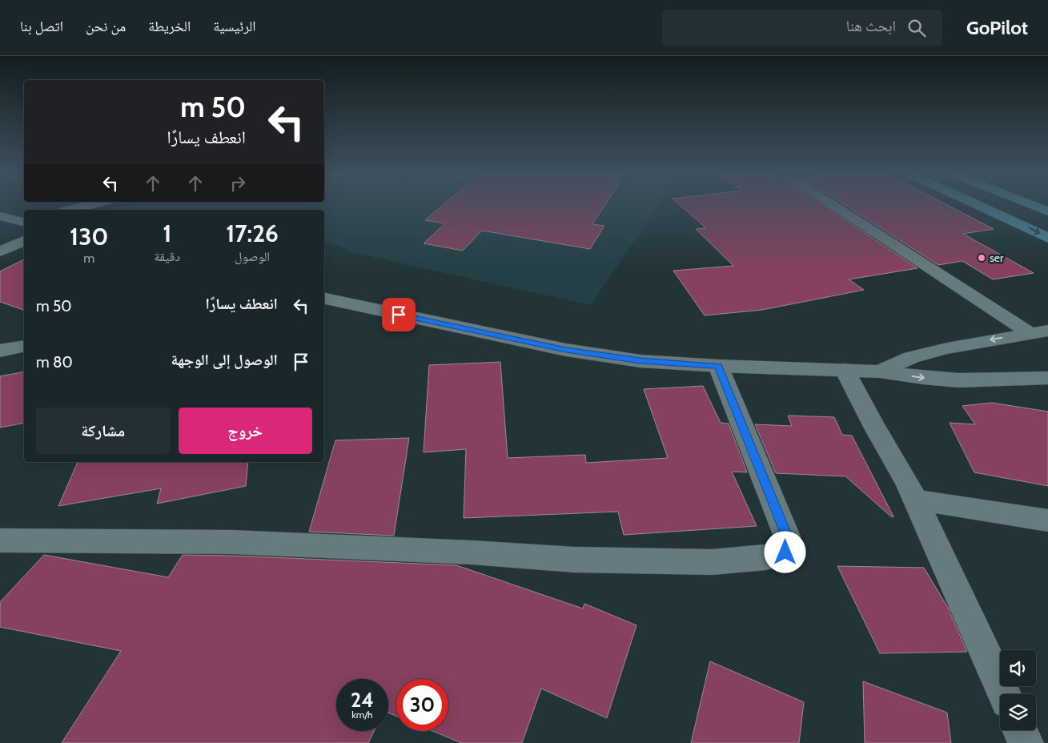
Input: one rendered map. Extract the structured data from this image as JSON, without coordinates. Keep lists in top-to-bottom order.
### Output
{
  "places": ["ser"],
  "page": {
    "header": "GoPilot",
    "search": "ابحث هنا",
    "nav": [
      "الرئيسية",
      "الخريطة",
      "من نحن",
      "اتصل بنا"
    ],
    "turn": ["50 m", "انعطف يسارًا"],
    "eta": [
      "17:26",
      "الوصول",
      "1",
      "دقيقة",
      "130",
      "m"
    ],
    "list": [
      {
        "name": "انعطف يسارًا",
        "value": "50 m"
      },
      {
        "name": "الوصول إلى الوجهة",
        "value": "80 m"
      }
    ],
    "buttons": ["خروج", "مشاركة"],
    "speed": "24 km/h",
    "limit": "30"
  }
}
